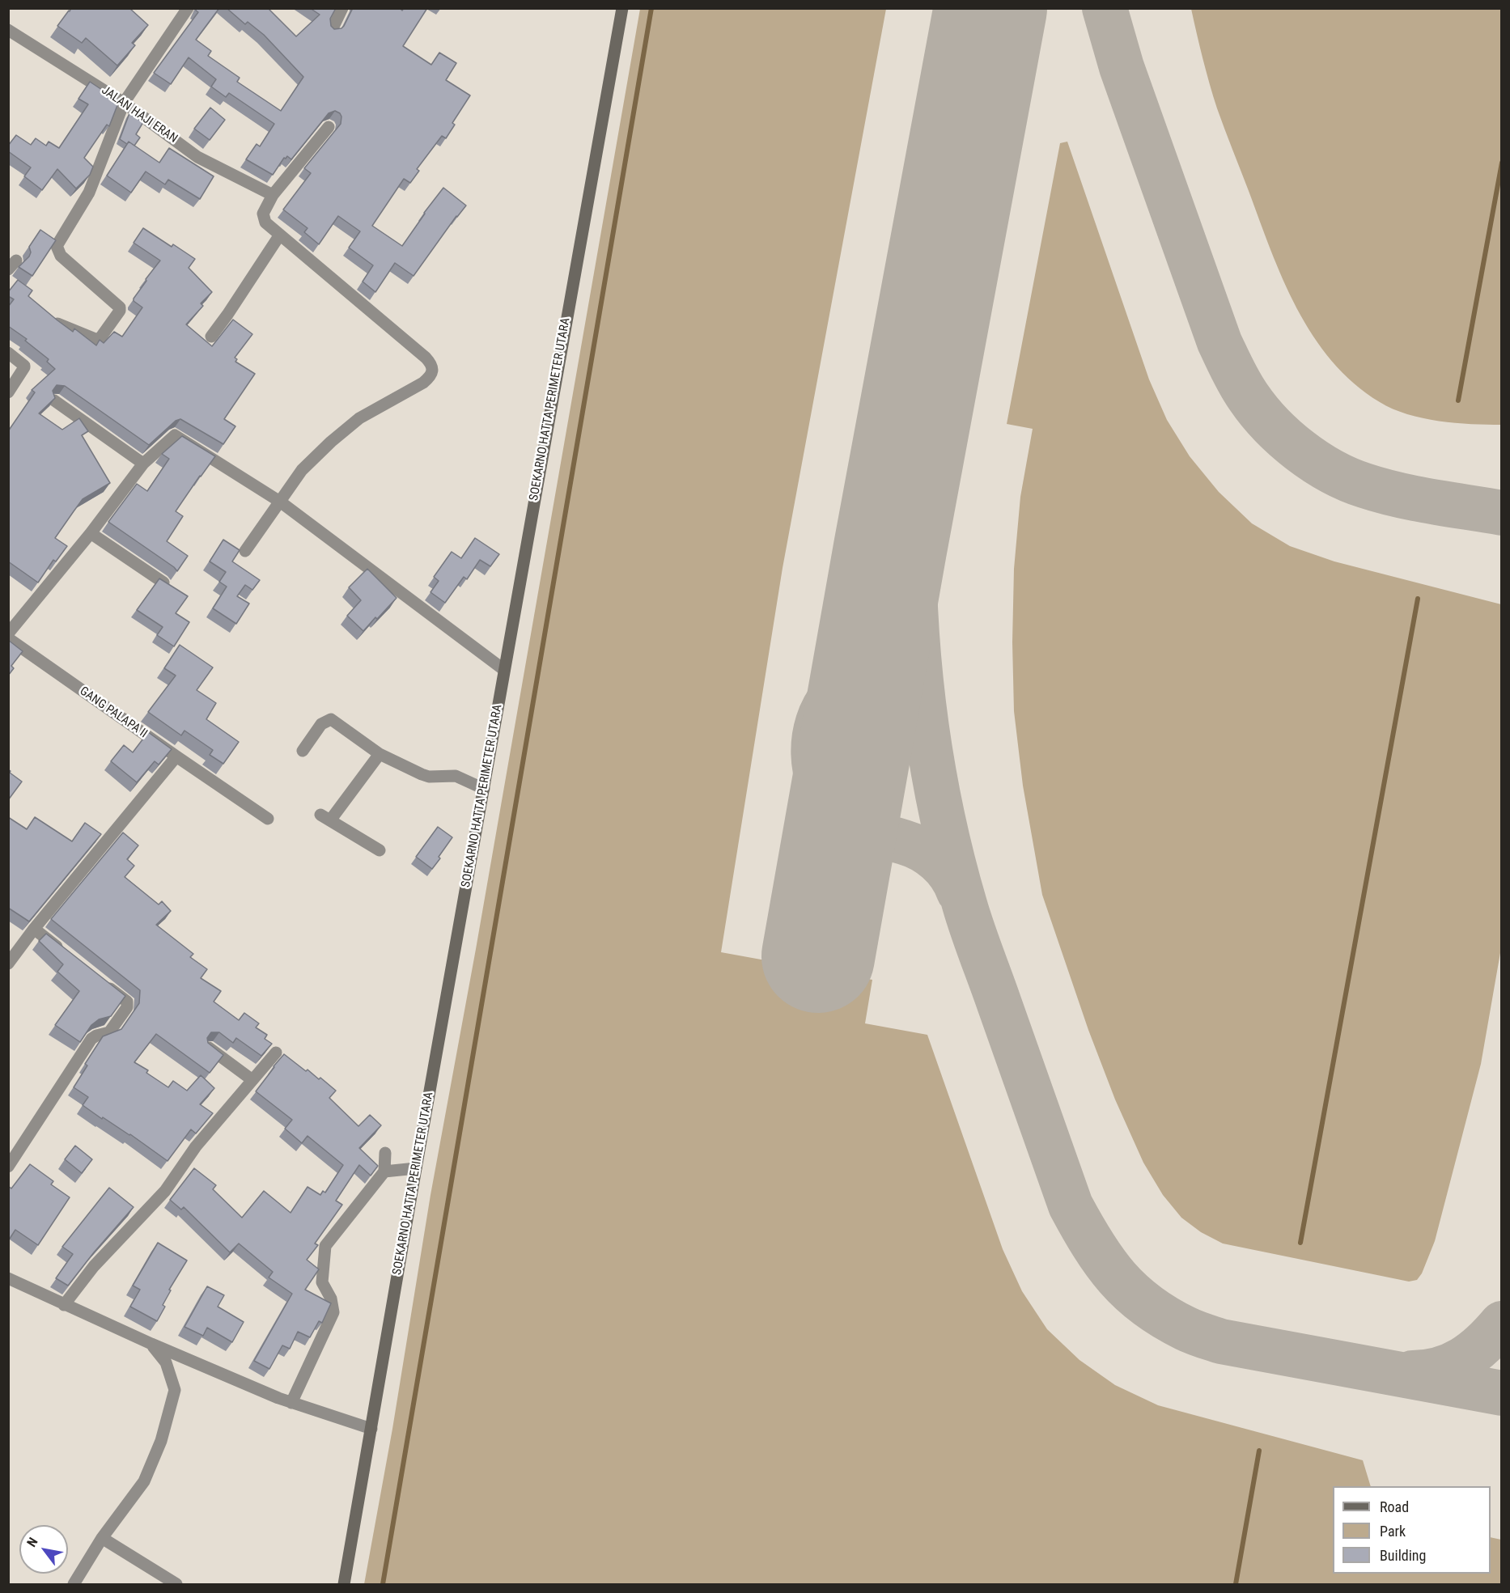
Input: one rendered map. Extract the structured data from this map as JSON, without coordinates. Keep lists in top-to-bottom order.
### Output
{
  "streets": {
    "main road": ["SOEKARNO HATTA PERIMETER UTARA"],
    "street": ["JALAN HAJI ERAN", "GANG PALAPA II"]
  },
  "legend": ["Road", "Park", "Building"],
  "north": "top left"
}
